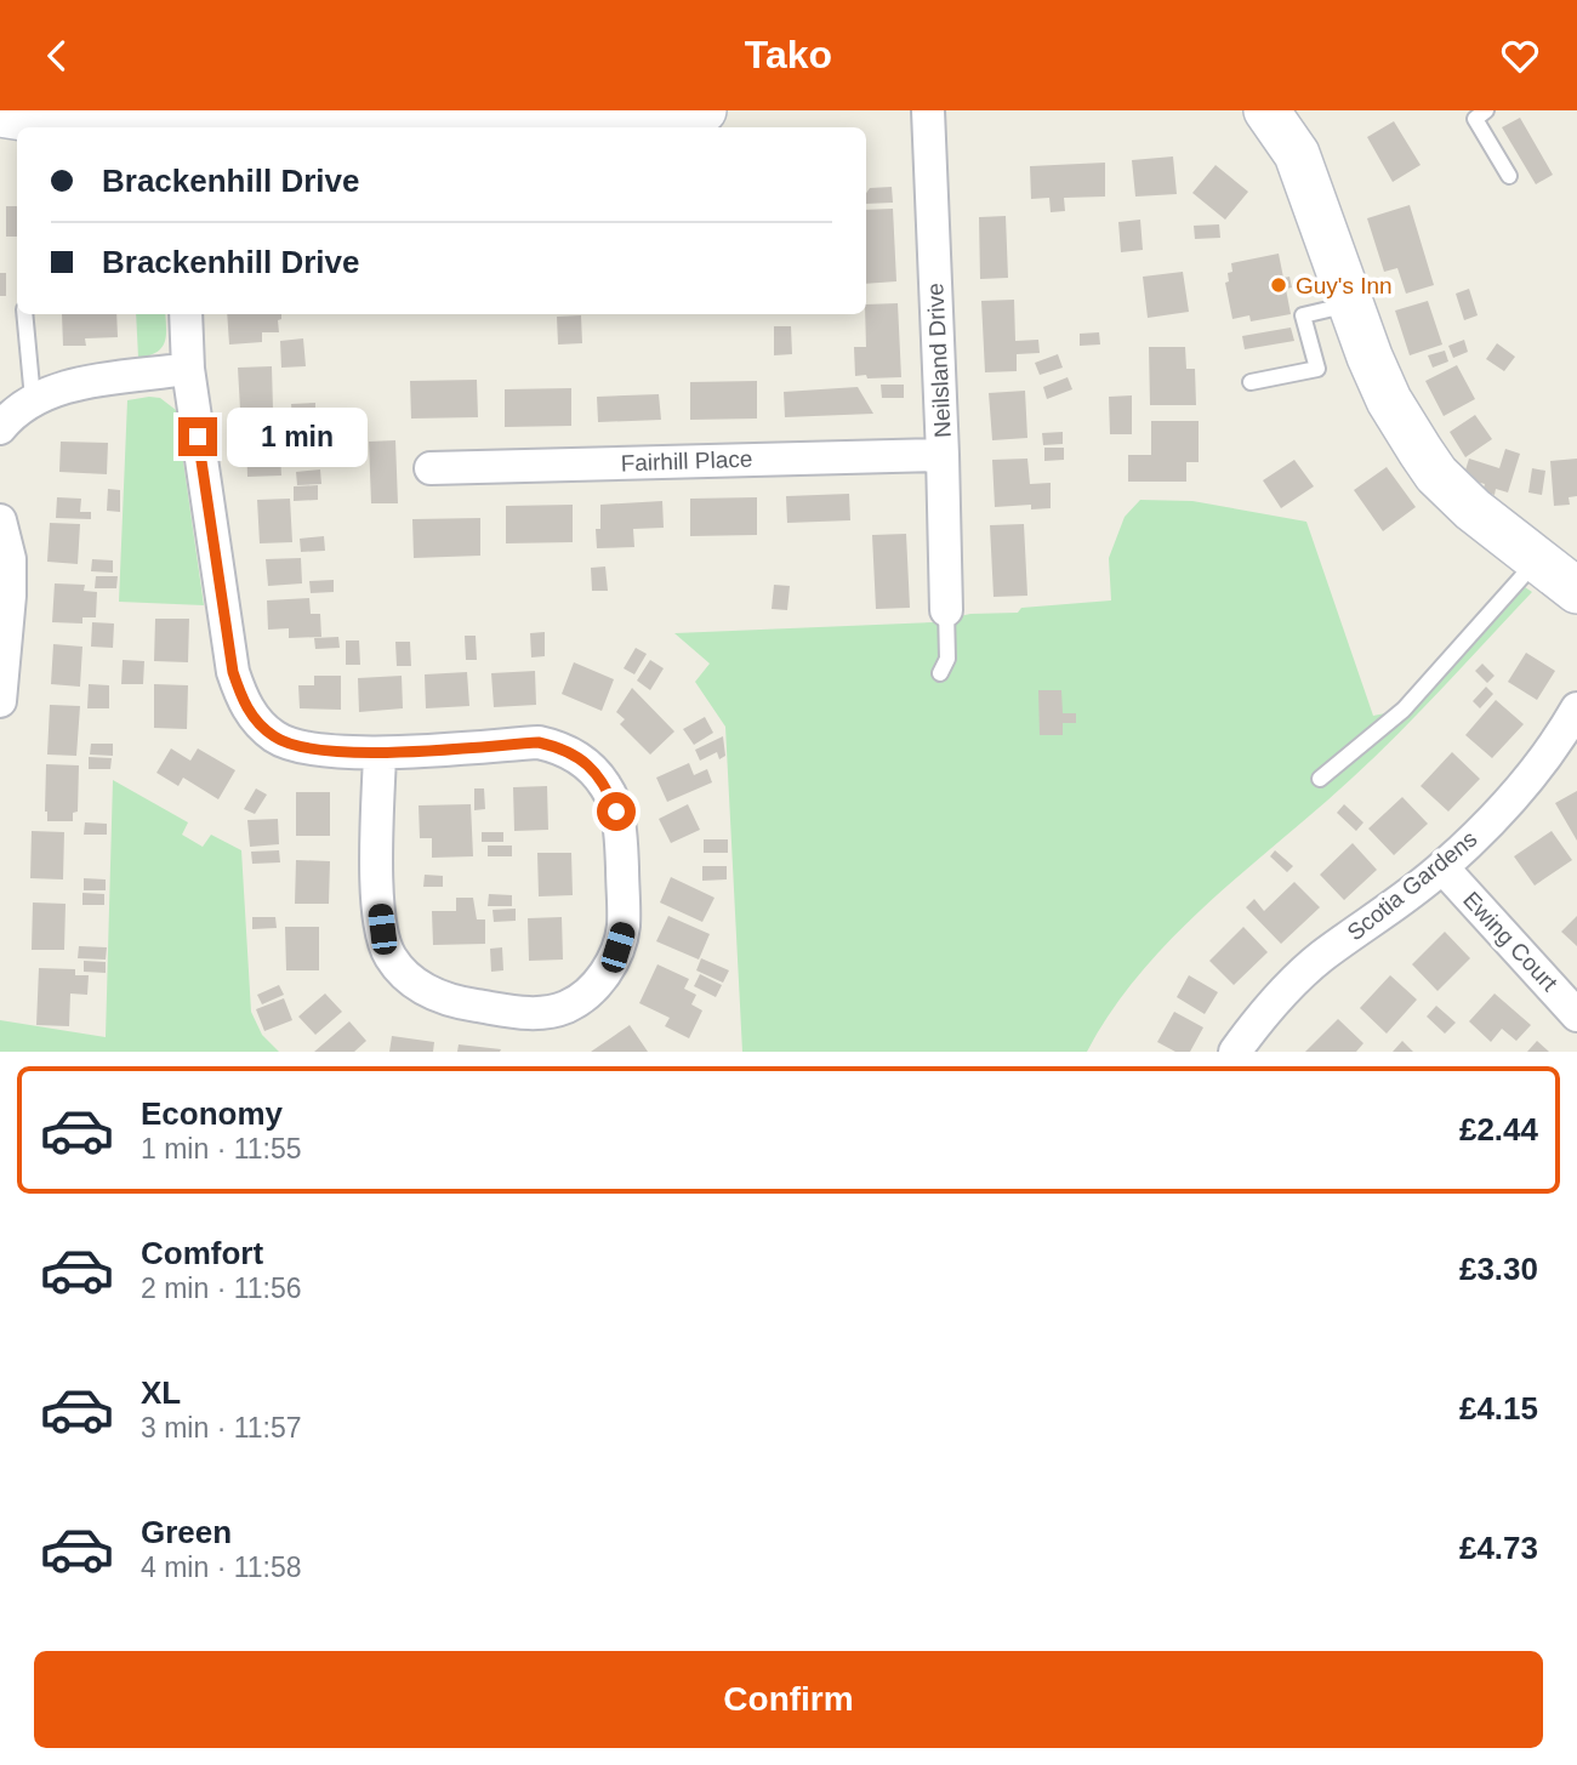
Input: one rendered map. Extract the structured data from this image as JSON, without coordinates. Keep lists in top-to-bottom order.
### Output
{
  "streets": {
    "street": [
      "Neilsland Drive",
      "Fairhill Place",
      "Scotia Gardens",
      "Ewing Court"
    ]
  },
  "crossings": [
    ["Neilsland Drive", "Fairhill Place"],
    ["Scotia Gardens", "Ewing Court"]
  ],
  "places": ["Guy's Inn"],
  "page": {
    "header": "Tako",
    "banner": ["Brackenhill Drive", "Brackenhill Drive"],
    "bubble": "1 min",
    "list": [
      {
        "name": "Economy",
        "note": "1 min · 11:55",
        "value": "£2.44"
      },
      {
        "name": "Comfort",
        "note": "2 min · 11:56",
        "value": "£3.30"
      },
      {
        "name": "XL",
        "note": "3 min · 11:57",
        "value": "£4.15"
      },
      {
        "name": "Green",
        "note": "4 min · 11:58",
        "value": "£4.73"
      }
    ],
    "buttons": "Confirm"
  }
}
